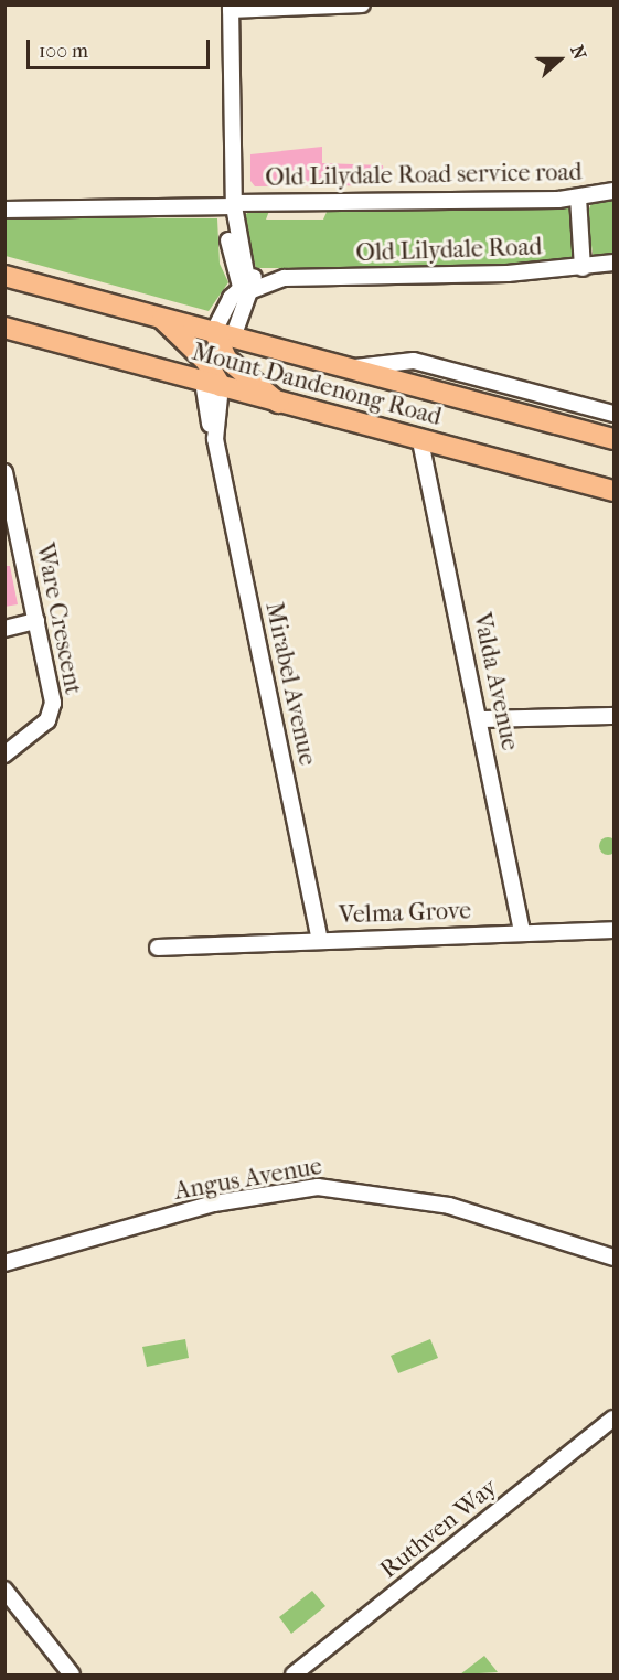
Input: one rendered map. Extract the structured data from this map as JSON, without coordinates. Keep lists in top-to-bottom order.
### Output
{
  "streets": {
    "main road": ["Mount Dandenong Road"],
    "street": [
      "Old Lilydale Road service road",
      "Old Lilydale Road",
      "Ware Crescent",
      "Valda Avenue",
      "Mirabel Avenue",
      "Velma Grove",
      "Angus Avenue",
      "Ruthven Way"
    ]
  },
  "crossings": [
    ["Mount Dandenong Road", "Valda Avenue"],
    ["Mount Dandenong Road", "Mirabel Avenue"],
    ["Valda Avenue", "Velma Grove"],
    ["Mirabel Avenue", "Velma Grove"]
  ],
  "scale_bar": "100 m",
  "north": "right"
}
